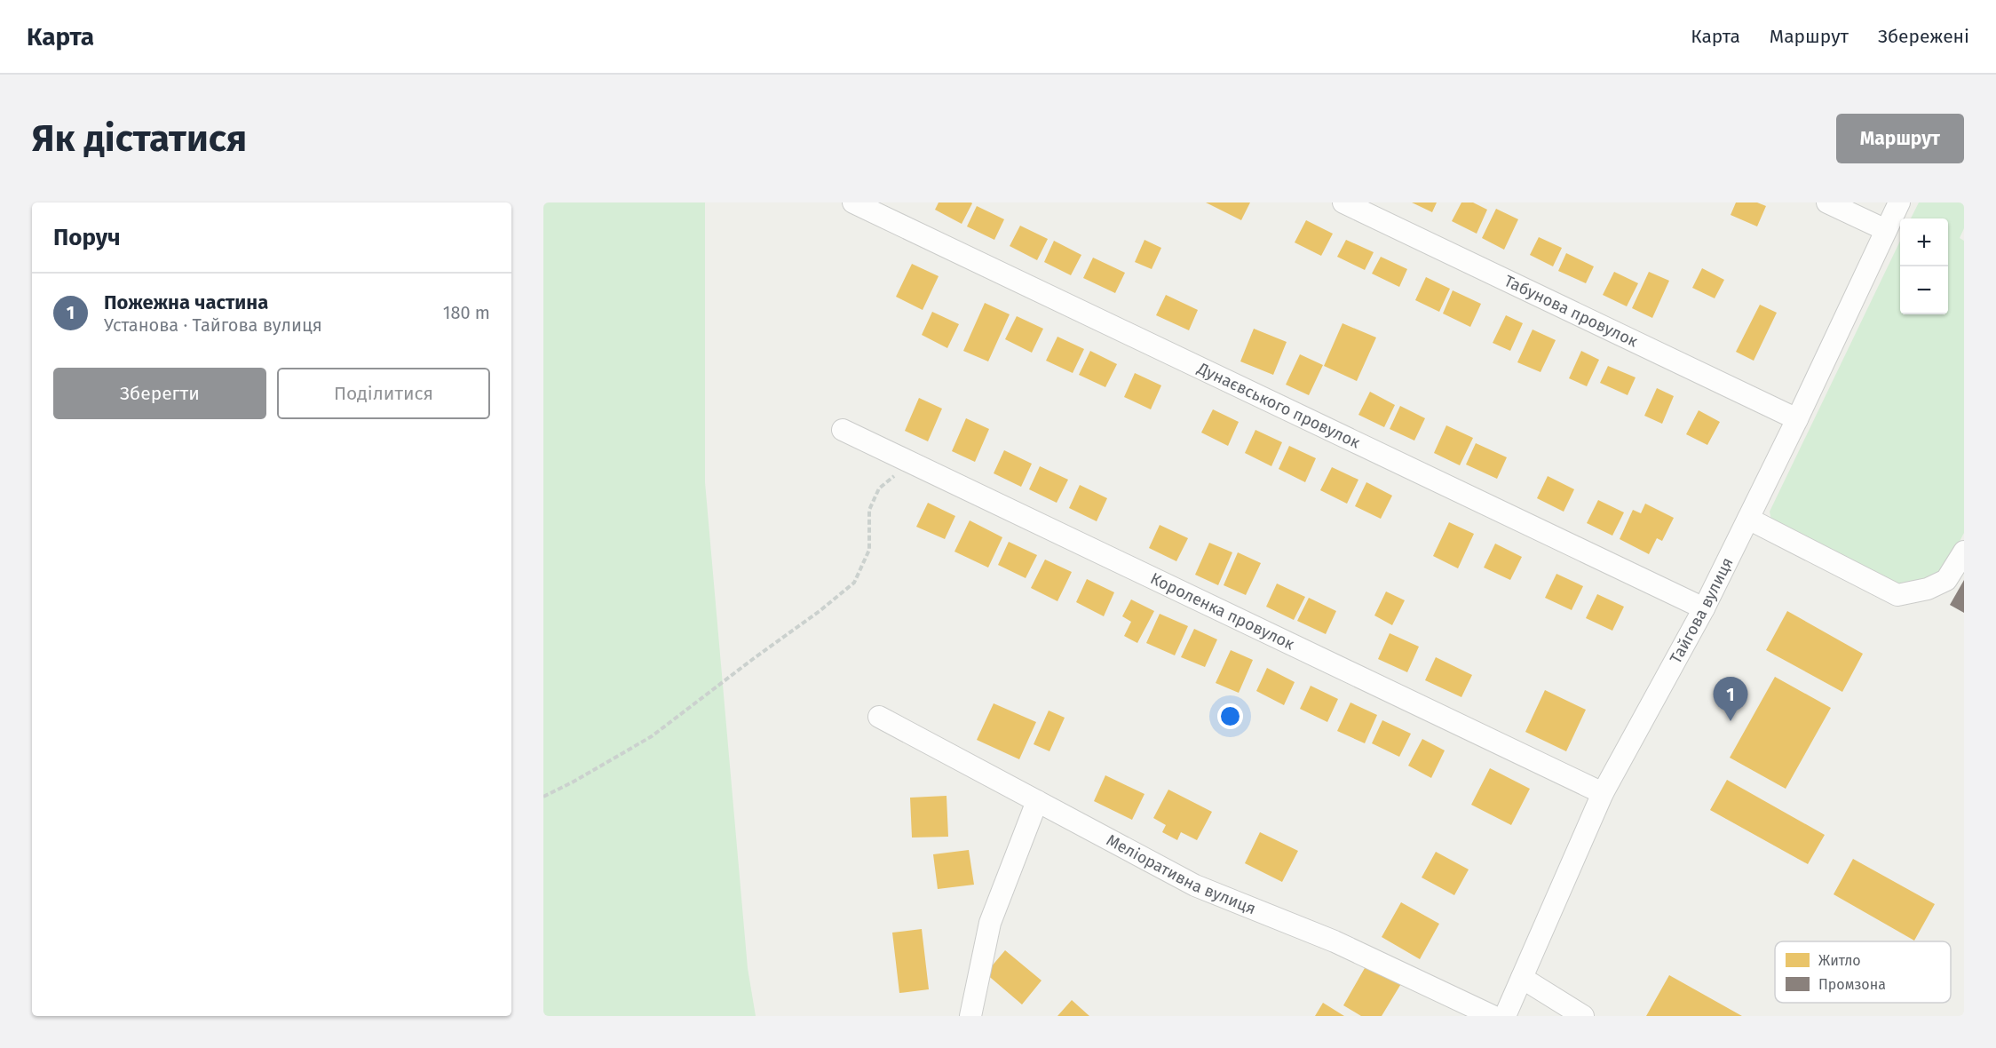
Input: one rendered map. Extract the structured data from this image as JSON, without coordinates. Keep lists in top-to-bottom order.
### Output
{
  "streets": {
    "street": [
      "Табунова провулок",
      "Дунаєвського провулок",
      "Тайгова вулиця",
      "Короленка провулок",
      "Меліоративна вулиця"
    ]
  },
  "crossings": [
    ["Табунова провулок", "Тайгова вулиця"],
    ["Дунаєвського провулок", "Тайгова вулиця"],
    ["Тайгова вулиця", "Короленка провулок"]
  ],
  "legend": ["Житло", "Промзона"],
  "page": {
    "header": "Карта",
    "nav": ["Карта", "Маршрут", "Збережені"],
    "buttons": [
      "Маршрут",
      ["Зберегти", "Поділитися"]
    ],
    "title": "Як дістатися",
    "heading": "Поруч",
    "map_buttons": ["+", "−"],
    "list": [
      {
        "mark": "1",
        "name": "Пожежна частина",
        "note": "Установа · Тайгова вулиця",
        "value": "180 m"
      }
    ],
    "pins": "1"
  }
}
